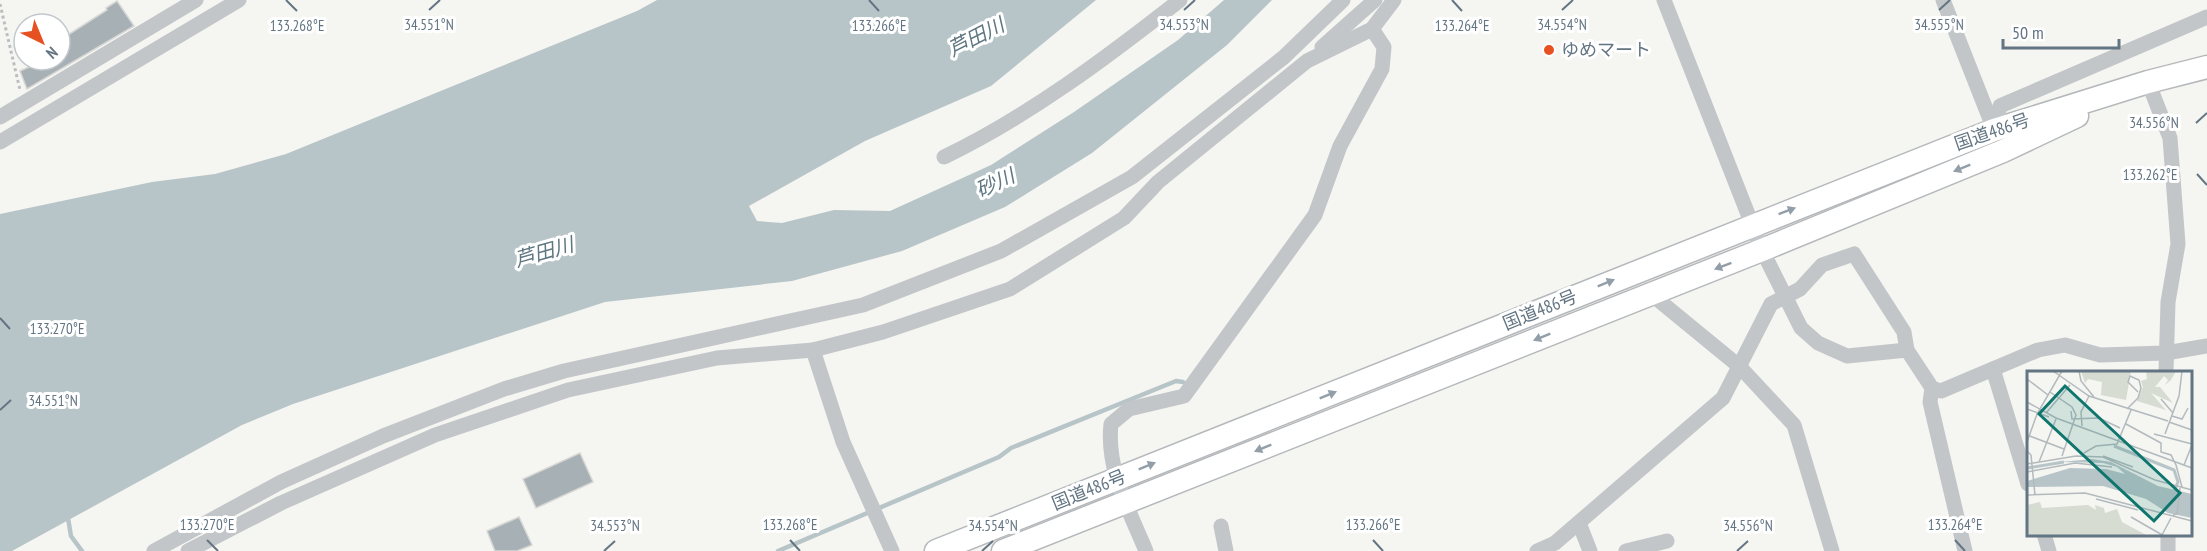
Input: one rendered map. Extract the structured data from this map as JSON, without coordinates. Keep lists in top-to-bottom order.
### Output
{
  "streets": {
    "highway": ["国道486号"]
  },
  "water": ["芦田川", "砂川"],
  "places": ["ゆめマート"],
  "scale_bar": "50 m",
  "north": "bottom right",
  "coordinates": [
    "34.551°N",
    "34.553°N",
    "34.554°N",
    "34.555°N",
    "133.268°E",
    "133.266°E",
    "133.264°E",
    "34.556°N",
    "133.262°E",
    "133.270°E"
  ]
}
